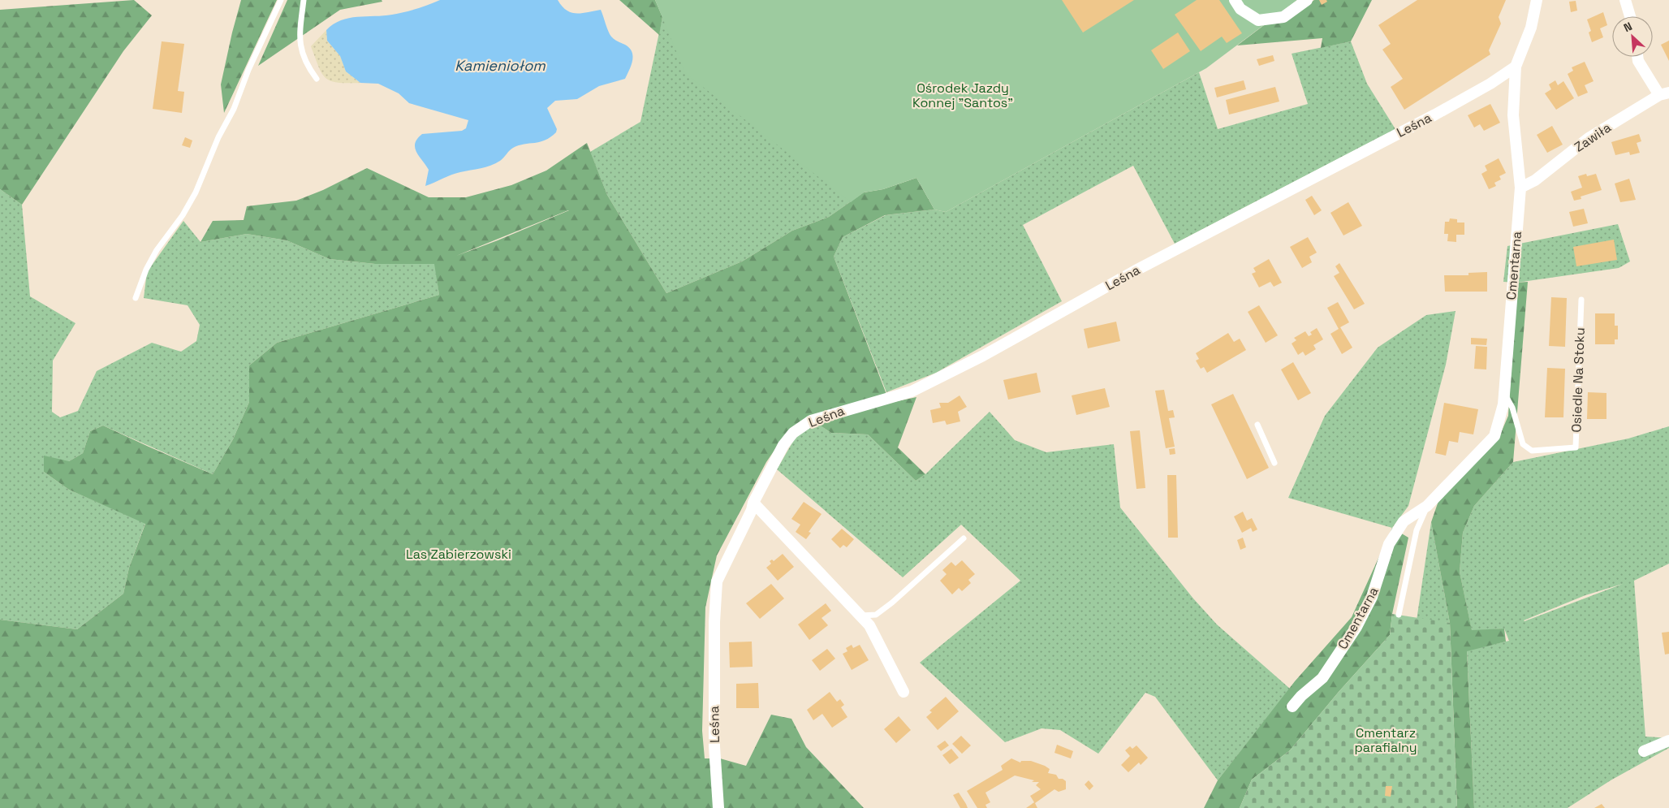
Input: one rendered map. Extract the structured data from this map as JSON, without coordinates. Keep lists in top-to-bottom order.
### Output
{
  "streets": {
    "street": ["Leśna", "Zawiła", "Cmentarna"],
    "lane": ["Osiedle Na Stoku"]
  },
  "crossings": [
    ["Leśna", "Cmentarna"],
    ["Zawiła", "Cmentarna"],
    ["Cmentarna", "Osiedle Na Stoku"]
  ],
  "water": ["Kamieniołom"],
  "parks": ["Ośrodek Jazdy Konnej \"Santos\"", "Las Zabierzowski", "Cmentarz parafialny"],
  "north": "top left"
}
